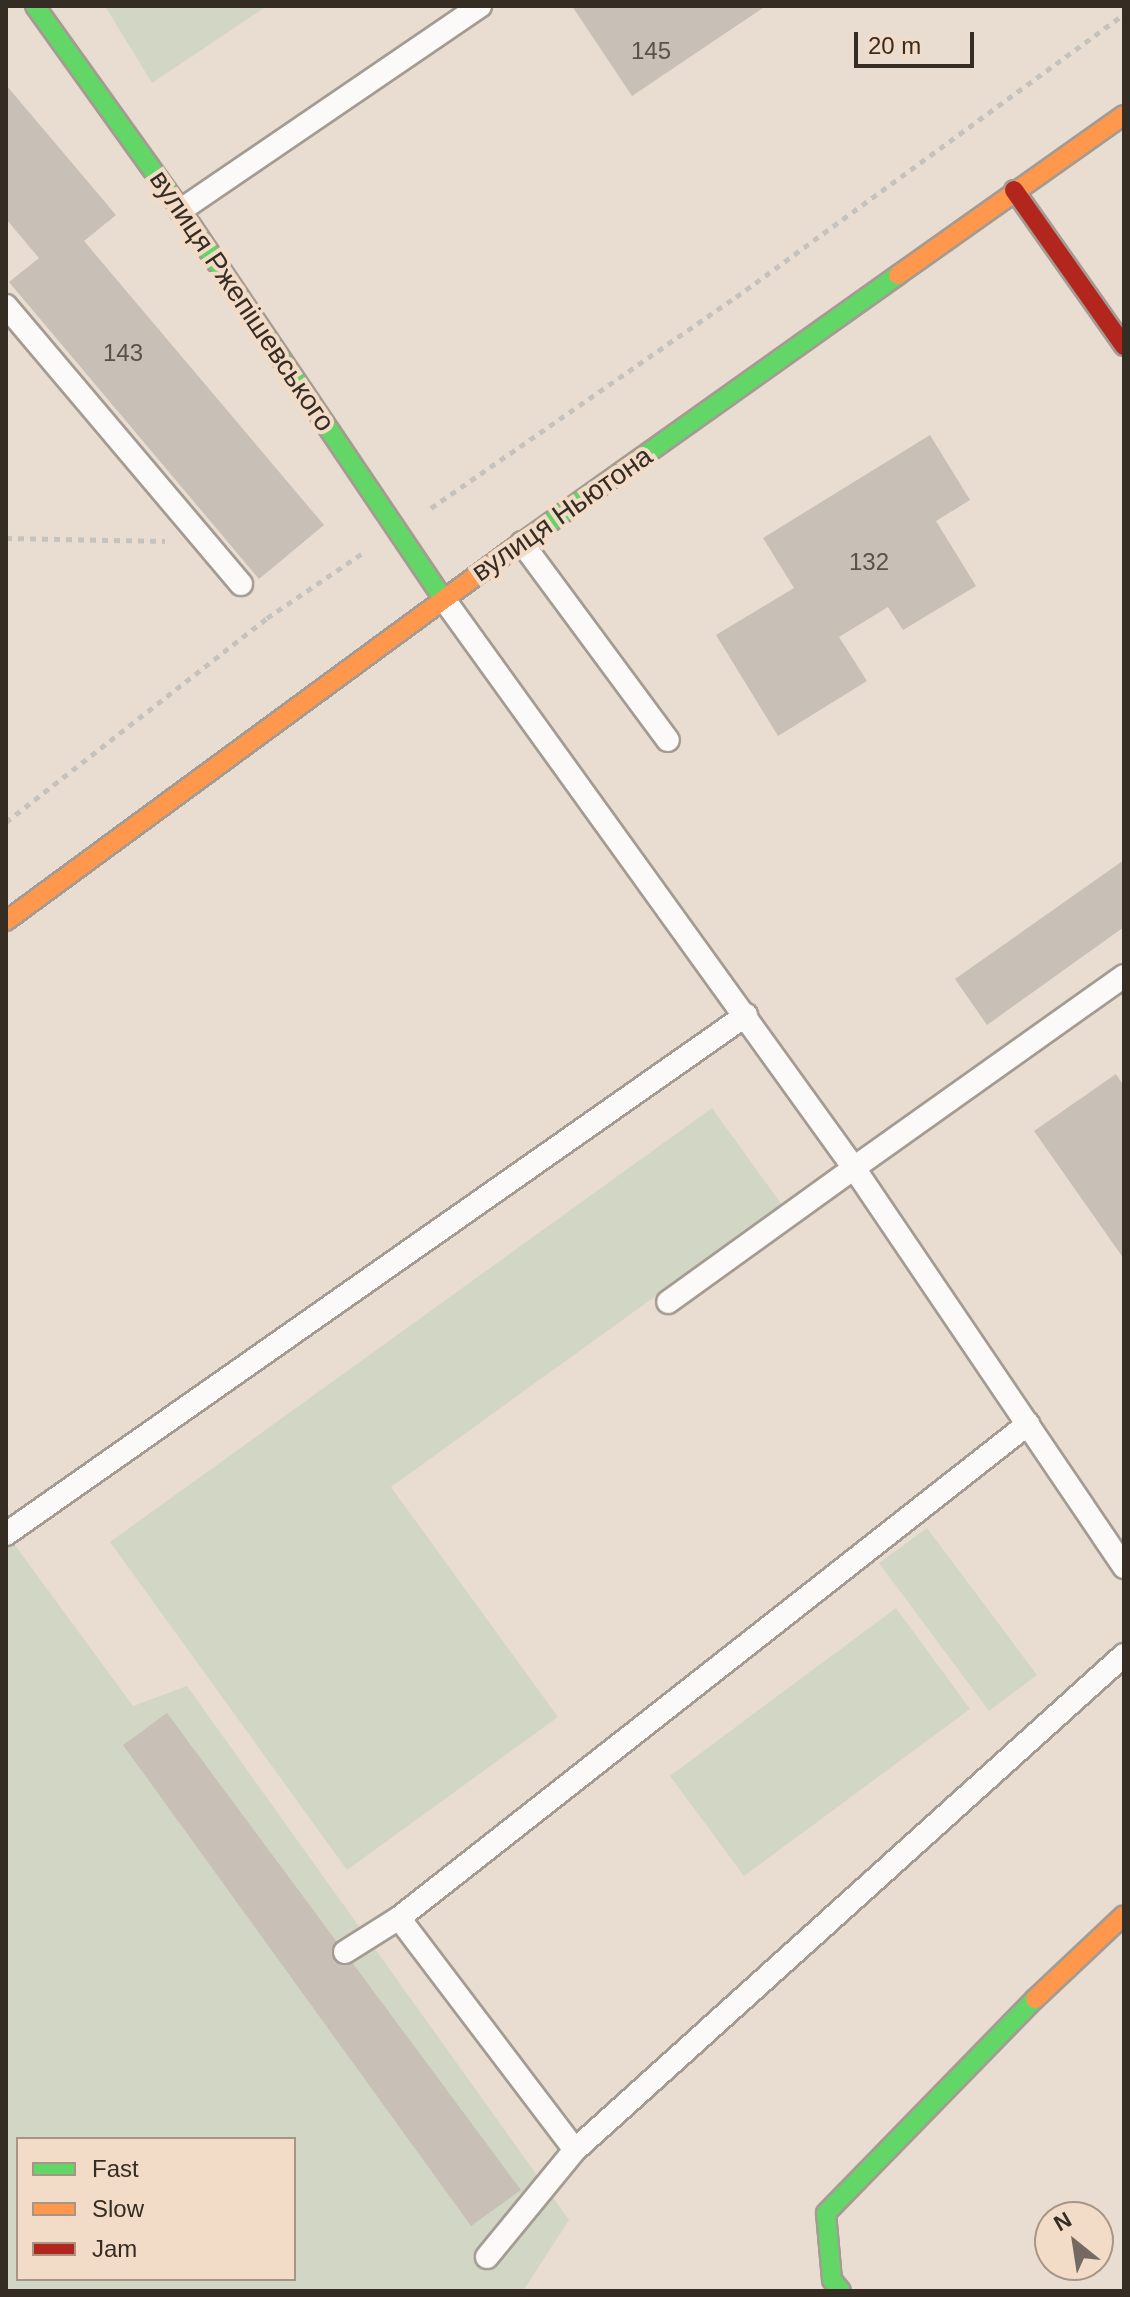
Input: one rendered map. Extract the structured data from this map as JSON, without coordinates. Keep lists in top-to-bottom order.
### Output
{
  "streets": {
    "street": ["вулиця Ржепішевського", "вулиця Ньютона"]
  },
  "crossings": [
    ["вулиця Ржепішевського", "вулиця Ньютона"]
  ],
  "house_numbers": ["145", "143", "132"],
  "legend": ["Fast", "Slow", "Jam"],
  "scale_bar": "20 m",
  "north": "top left"
}
